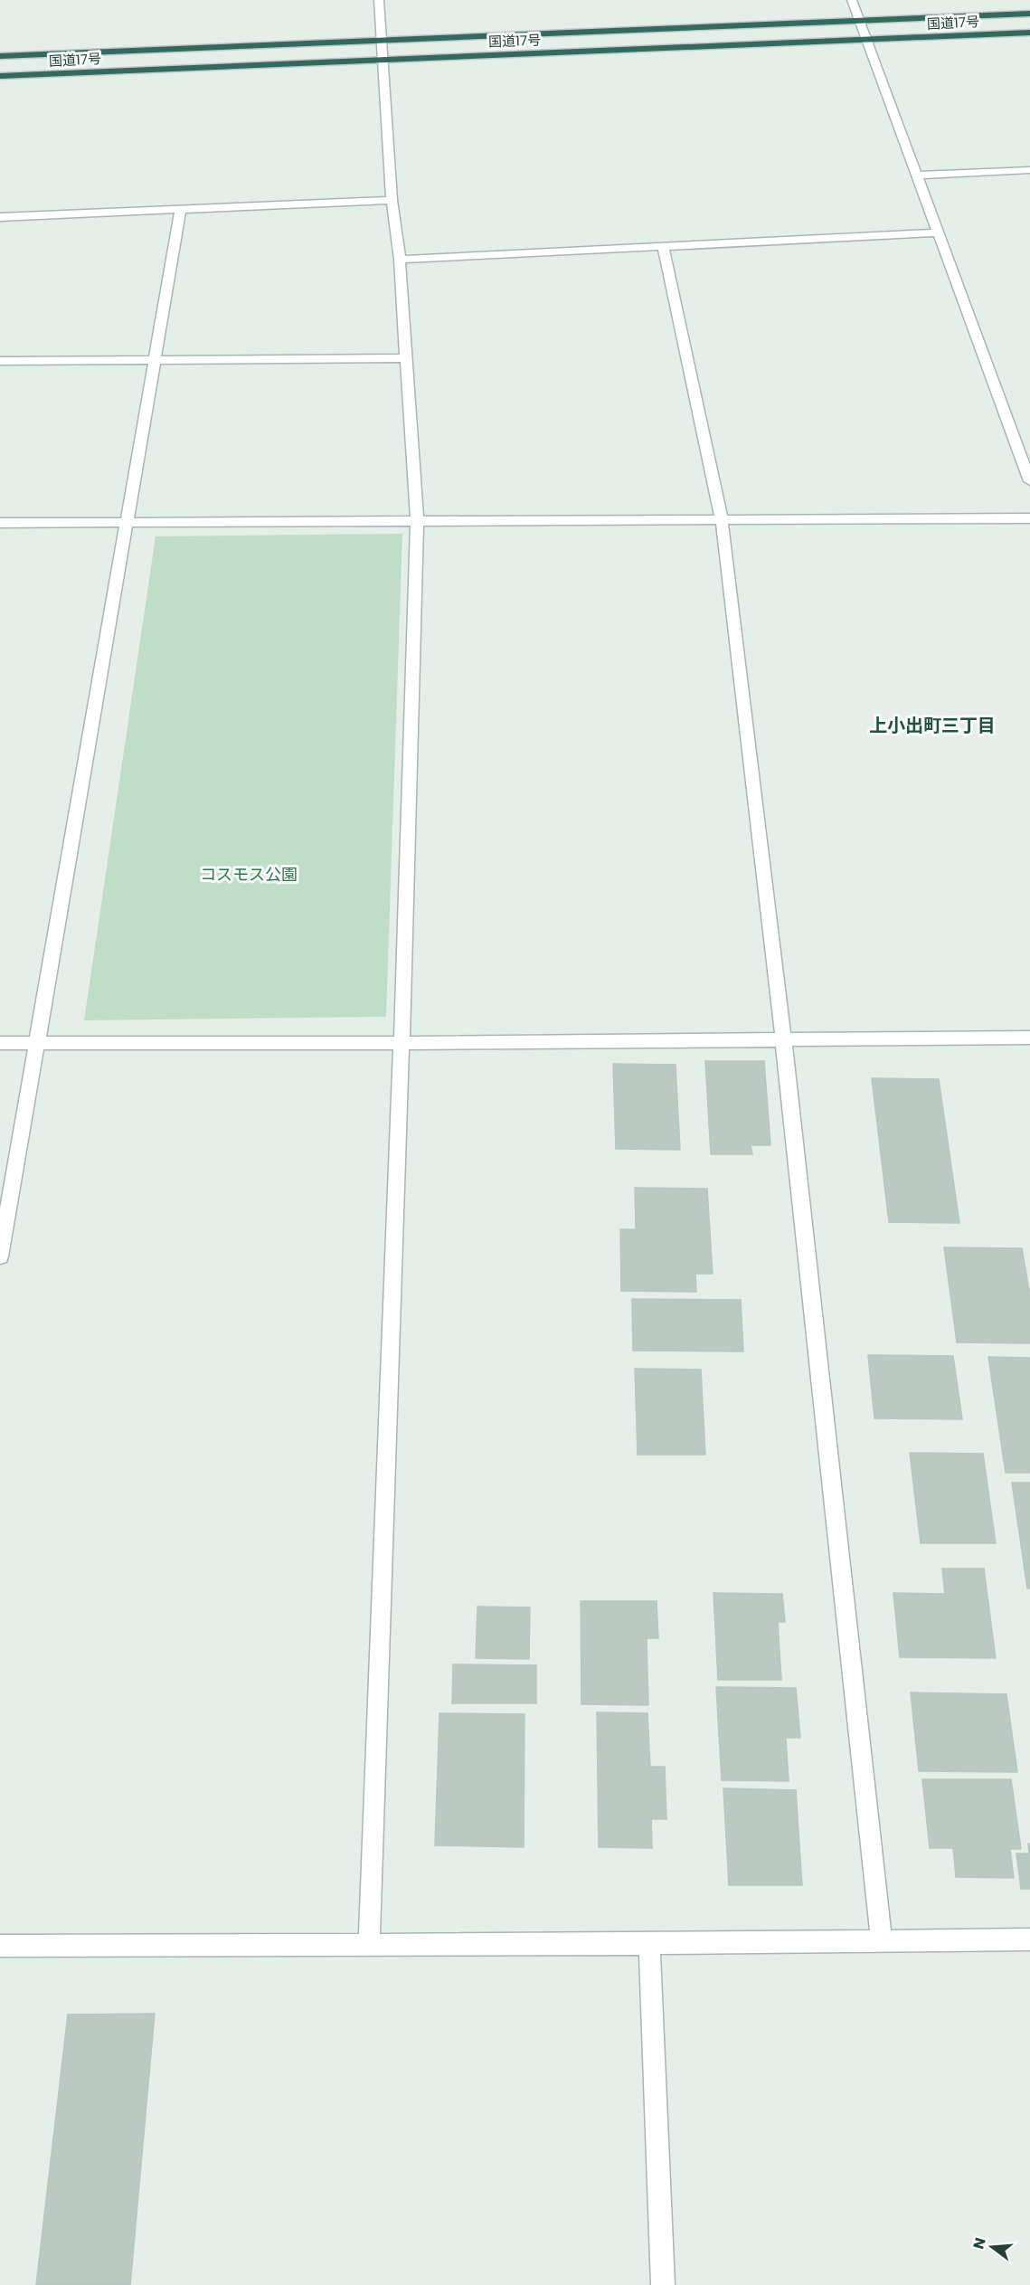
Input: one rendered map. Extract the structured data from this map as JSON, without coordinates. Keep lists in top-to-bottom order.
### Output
{
  "streets": {
    "highway": ["国道17号"]
  },
  "districts": ["上小出町三丁目"],
  "parks": ["コスモス公園"],
  "north": "left"
}
